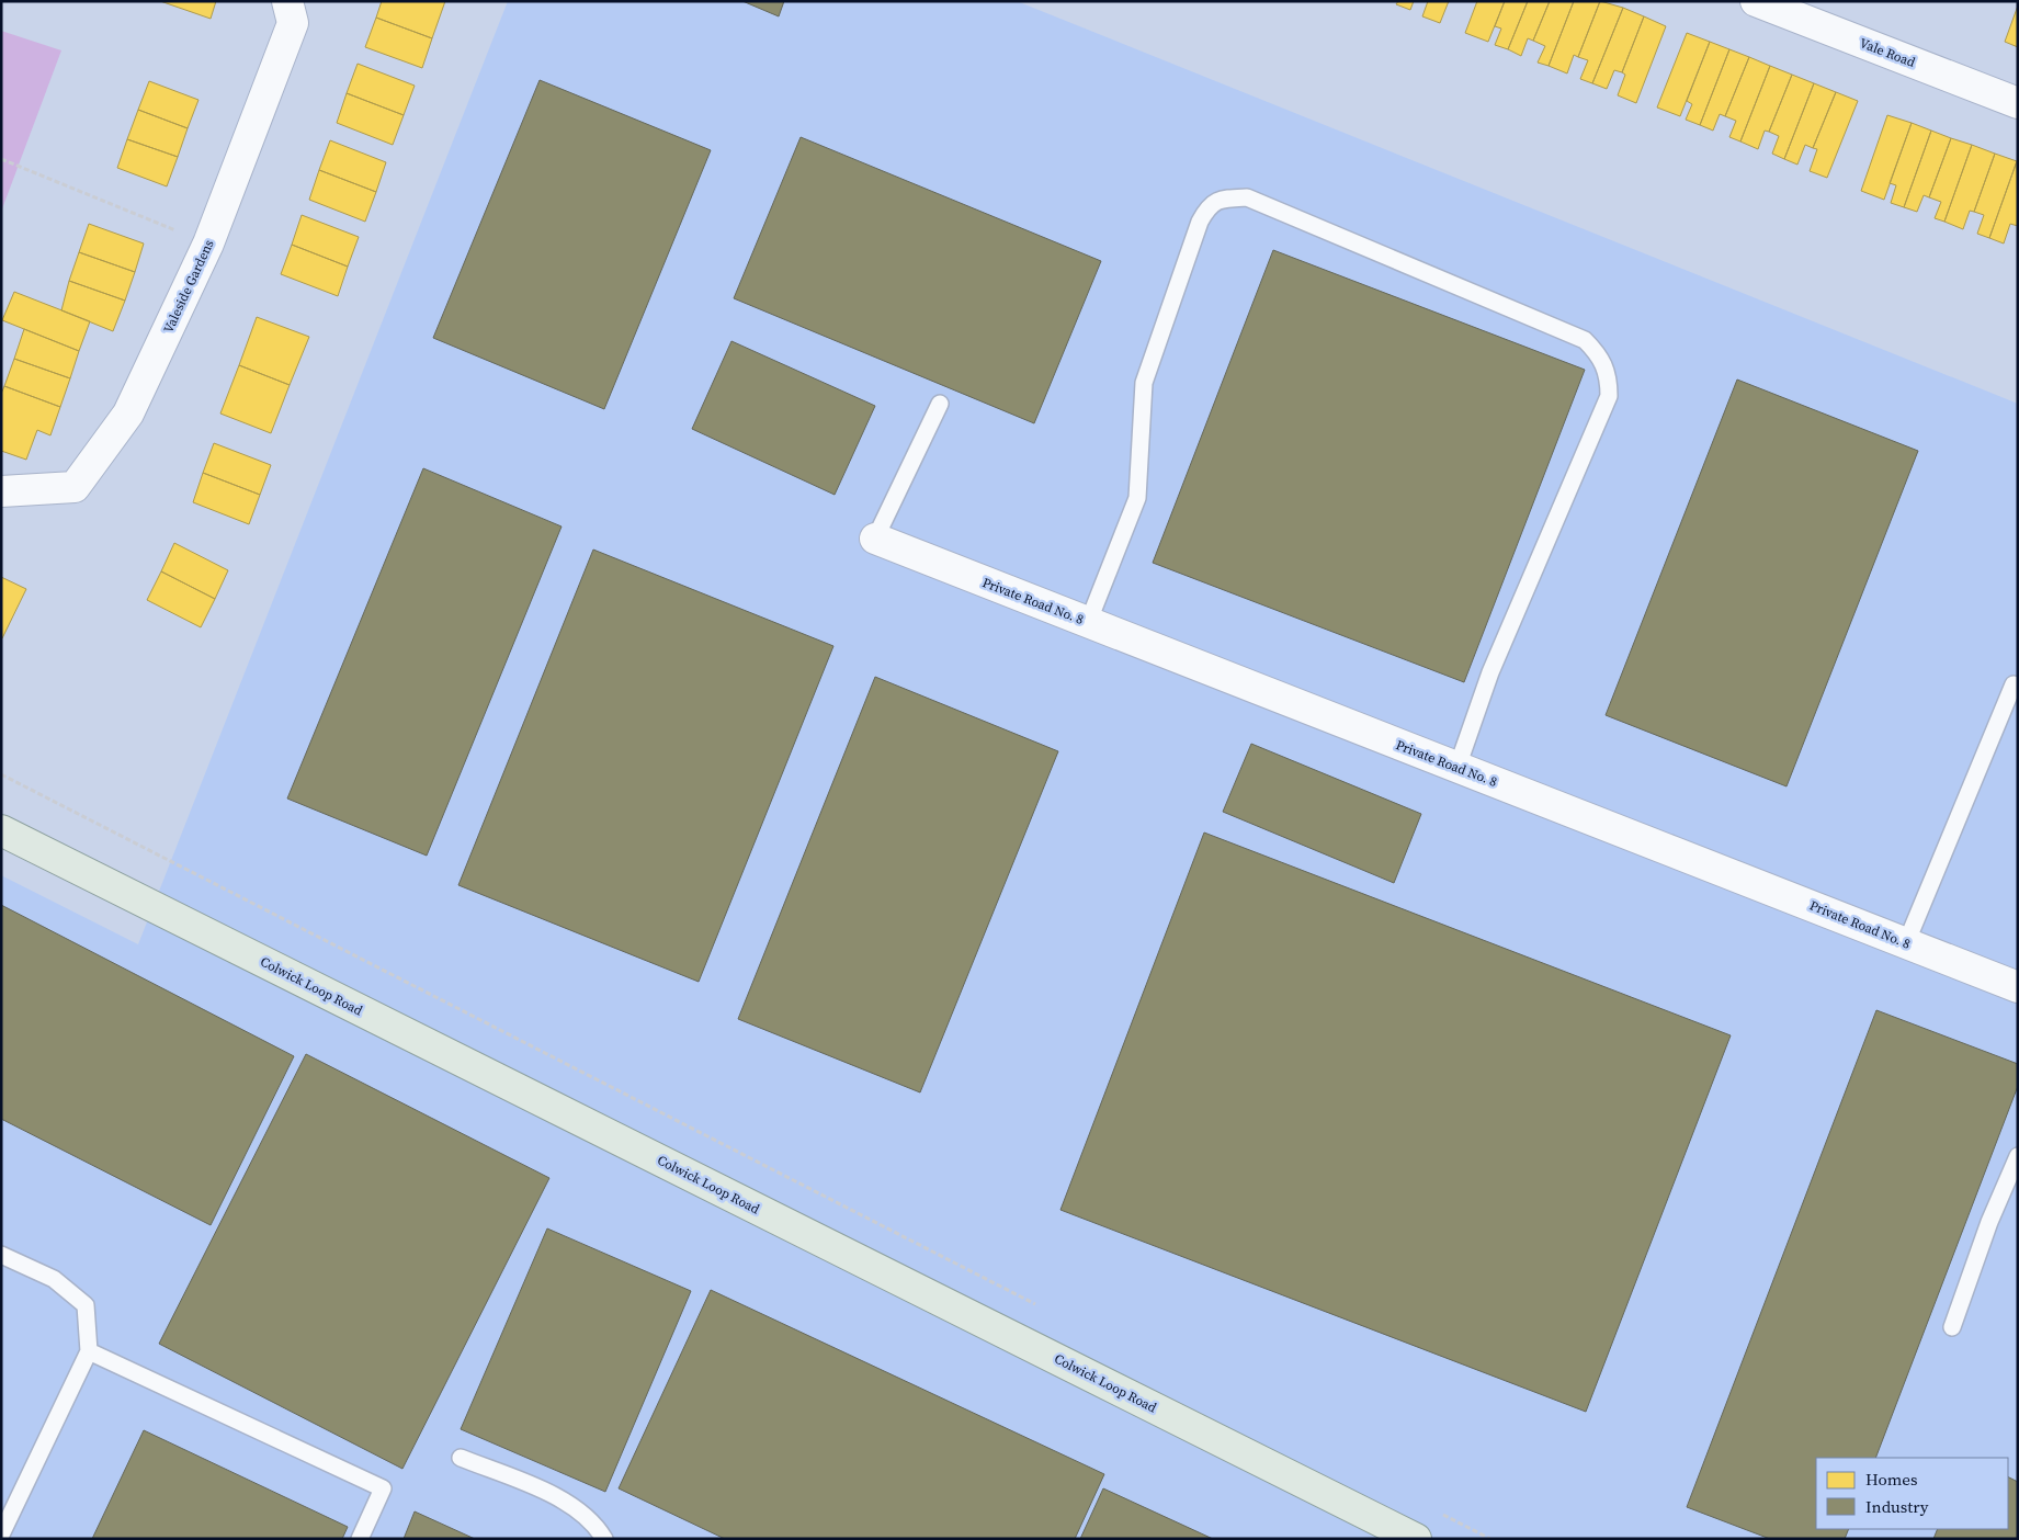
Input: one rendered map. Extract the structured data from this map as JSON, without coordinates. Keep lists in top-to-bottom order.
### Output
{
  "streets": {
    "main road": ["Colwick Loop Road"],
    "street": ["Vale Road", "Valeside Gardens", "Private Road No. 8"]
  },
  "legend": ["Homes", "Industry"]
}
